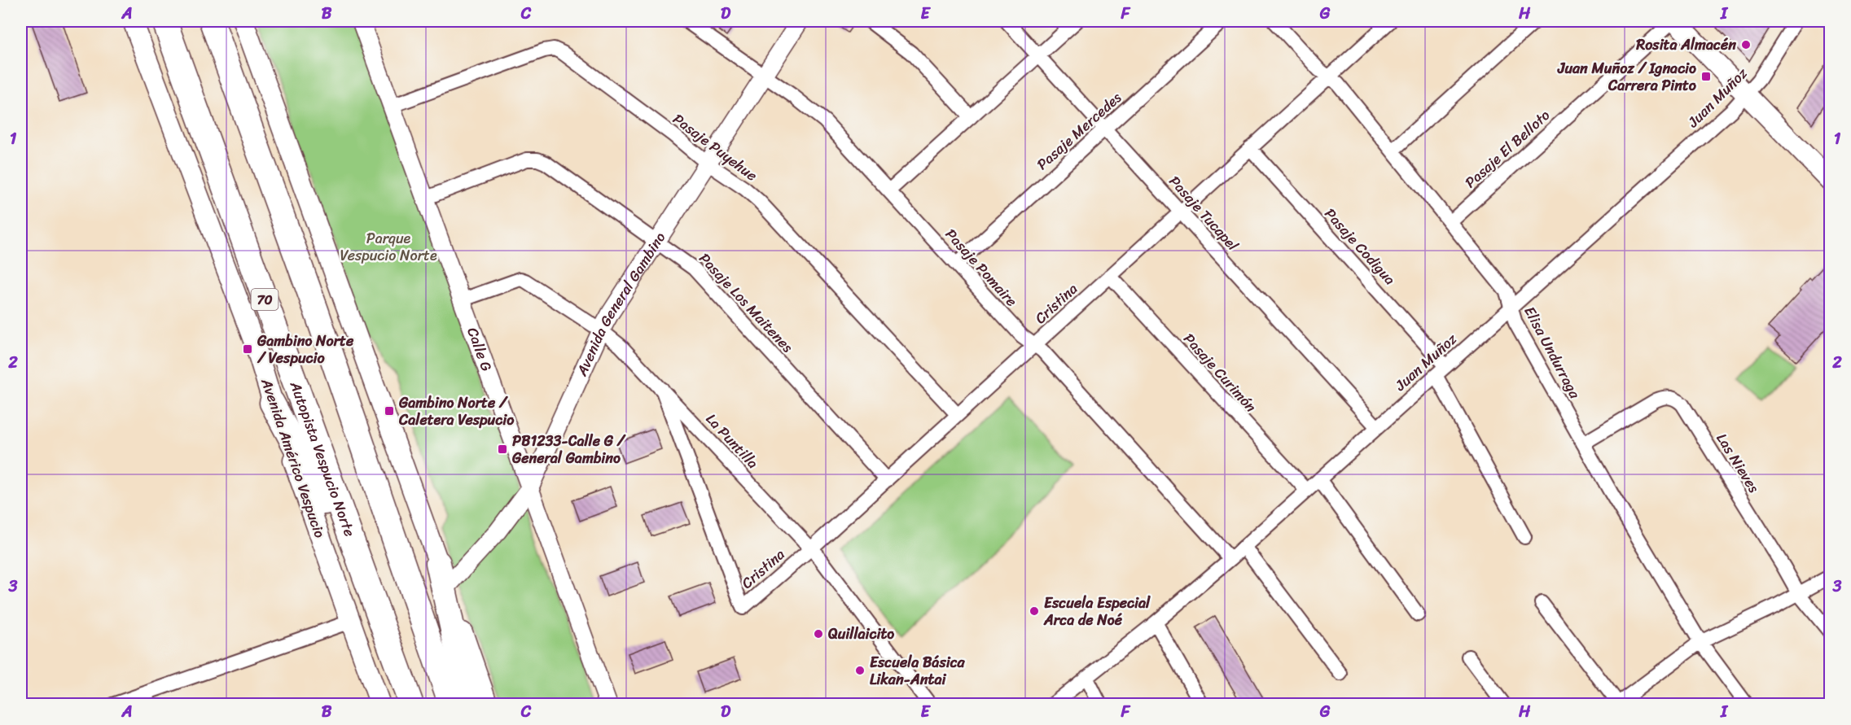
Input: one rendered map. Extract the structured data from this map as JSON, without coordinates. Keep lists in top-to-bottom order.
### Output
{
  "streets": {
    "highway": ["70", "Autopista Vespucio Norte"],
    "main road": ["Avenida Américo Vespucio"],
    "street": [
      "Juan Muñoz",
      "Pasaje Mercedes",
      "Pasaje Puyehue",
      "Pasaje El Belloto",
      "Pasaje Tucapel",
      "Pasaje Codigua",
      "Pasaje Pomaire",
      "Pasaje Los Maitenes",
      "Cristina",
      "Avenida General Gambino",
      "Calle G",
      "Elisa Undurraga",
      "Pasaje Curimón",
      "La Puntilla",
      "Las Nieves"
    ]
  },
  "crossings": [
    ["Juan Muñoz", "Pasaje Tucapel"],
    ["Juan Muñoz", "Pasaje Codigua"],
    ["Juan Muñoz", "Pasaje Pomaire"],
    ["Juan Muñoz", "Elisa Undurraga"],
    ["Juan Muñoz", "Pasaje Curimón"],
    ["Pasaje Mercedes", "Pasaje Tucapel"],
    ["Pasaje Mercedes", "Pasaje Pomaire"],
    ["Pasaje Puyehue", "Cristina"],
    ["Pasaje Puyehue", "Avenida General Gambino"],
    ["Pasaje Puyehue", "Calle G"],
    ["Pasaje El Belloto", "Elisa Undurraga"],
    ["Pasaje Tucapel", "Cristina"],
    ["Pasaje Codigua", "Cristina"],
    ["Pasaje Pomaire", "Cristina"],
    ["Pasaje Pomaire", "Avenida General Gambino"],
    ["Pasaje Los Maitenes", "Cristina"],
    ["Pasaje Los Maitenes", "Avenida General Gambino"],
    ["Pasaje Los Maitenes", "Calle G"],
    ["Cristina", "Elisa Undurraga"],
    ["Cristina", "Pasaje Curimón"],
    ["Cristina", "La Puntilla"],
    ["Avenida General Gambino", "Calle G"],
    ["Avenida General Gambino", "La Puntilla"],
    ["Calle G", "La Puntilla"],
    ["Elisa Undurraga", "Las Nieves"]
  ],
  "parks": ["Parque Vespucio Norte"],
  "places": {
    "other": [
      "Rosita Almacén",
      "Escuela Especial Arca de Noé",
      "Quillaicito",
      "Escuela Básica Likan-Antai"
    ],
    "transit": [
      "Juan Muñoz / Ignacio Carrera Pinto",
      "Gambino Norte / Vespucio",
      "Gambino Norte / Caletera Vespucio",
      "PB1233-Calle G / General Gambino"
    ]
  },
  "grid": {
    "columns": [
      "A",
      "B",
      "C",
      "D",
      "E",
      "F",
      "G",
      "H",
      "I"
    ],
    "rows": ["1", "2", "3"]
  }
}
